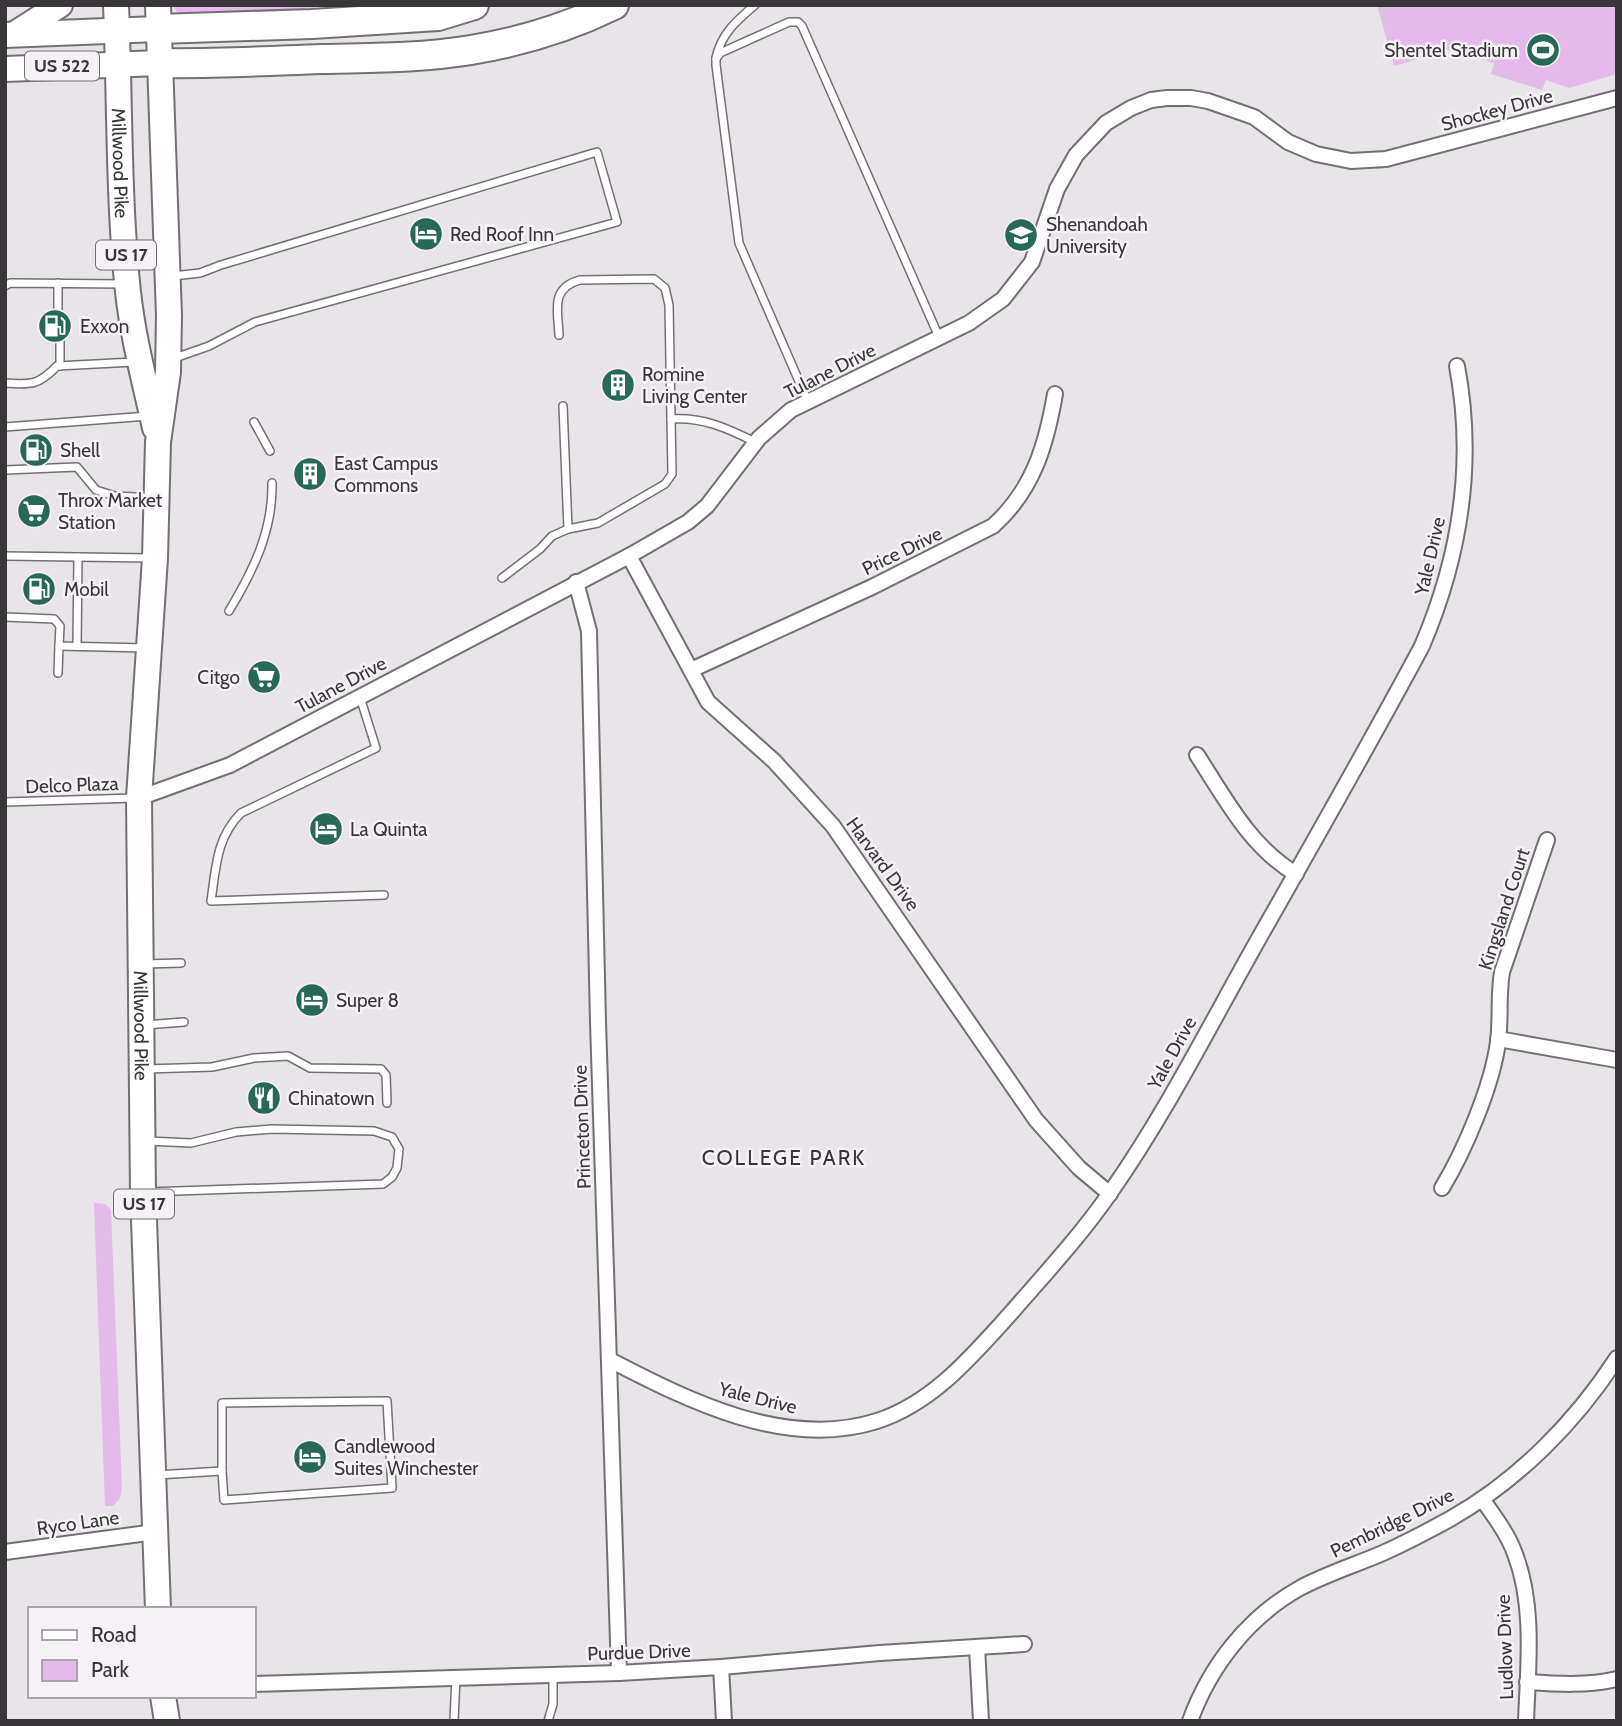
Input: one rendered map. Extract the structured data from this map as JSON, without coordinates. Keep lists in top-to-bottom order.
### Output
{
  "streets": {
    "highway": ["US 522", "Millwood Pike", "US 17"],
    "street": [
      "Shockey Drive",
      "Tulane Drive",
      "Price Drive",
      "Yale Drive",
      "Harvard Drive",
      "Kingsland Court",
      "Princeton Drive",
      "Ryco Lane",
      "Pembridge Drive",
      "Ludlow Drive",
      "Purdue Drive"
    ],
    "lane": ["Delco Plaza"]
  },
  "crossings": [
    ["US 522", "Millwood Pike"],
    ["Shockey Drive", "Tulane Drive"],
    ["Millwood Pike", "Tulane Drive"],
    ["Millwood Pike", "Delco Plaza"],
    ["Millwood Pike", "Ryco Lane"],
    ["Tulane Drive", "Delco Plaza"],
    ["Tulane Drive", "Harvard Drive"],
    ["Tulane Drive", "Princeton Drive"],
    ["Price Drive", "Harvard Drive"],
    ["Yale Drive", "Harvard Drive"],
    ["Yale Drive", "Princeton Drive"],
    ["Princeton Drive", "Purdue Drive"],
    ["Pembridge Drive", "Ludlow Drive"]
  ],
  "districts": ["COLLEGE PARK"],
  "places": {
    "sports": ["Shentel Stadium"],
    "hotel": [
      "Red Roof Inn",
      "La Quinta",
      "Super 8",
      "Candlewood Suites Winchester"
    ],
    "school or university": ["Shenandoah University"],
    "fuel station": ["Exxon", "Shell", "Mobil"],
    "building": ["Romine Living Center", "East Campus Commons"],
    "supermarket": ["Throx Market Station", "Citgo"],
    "restaurant": ["Chinatown"]
  },
  "legend": ["Road", "Park"]
}
